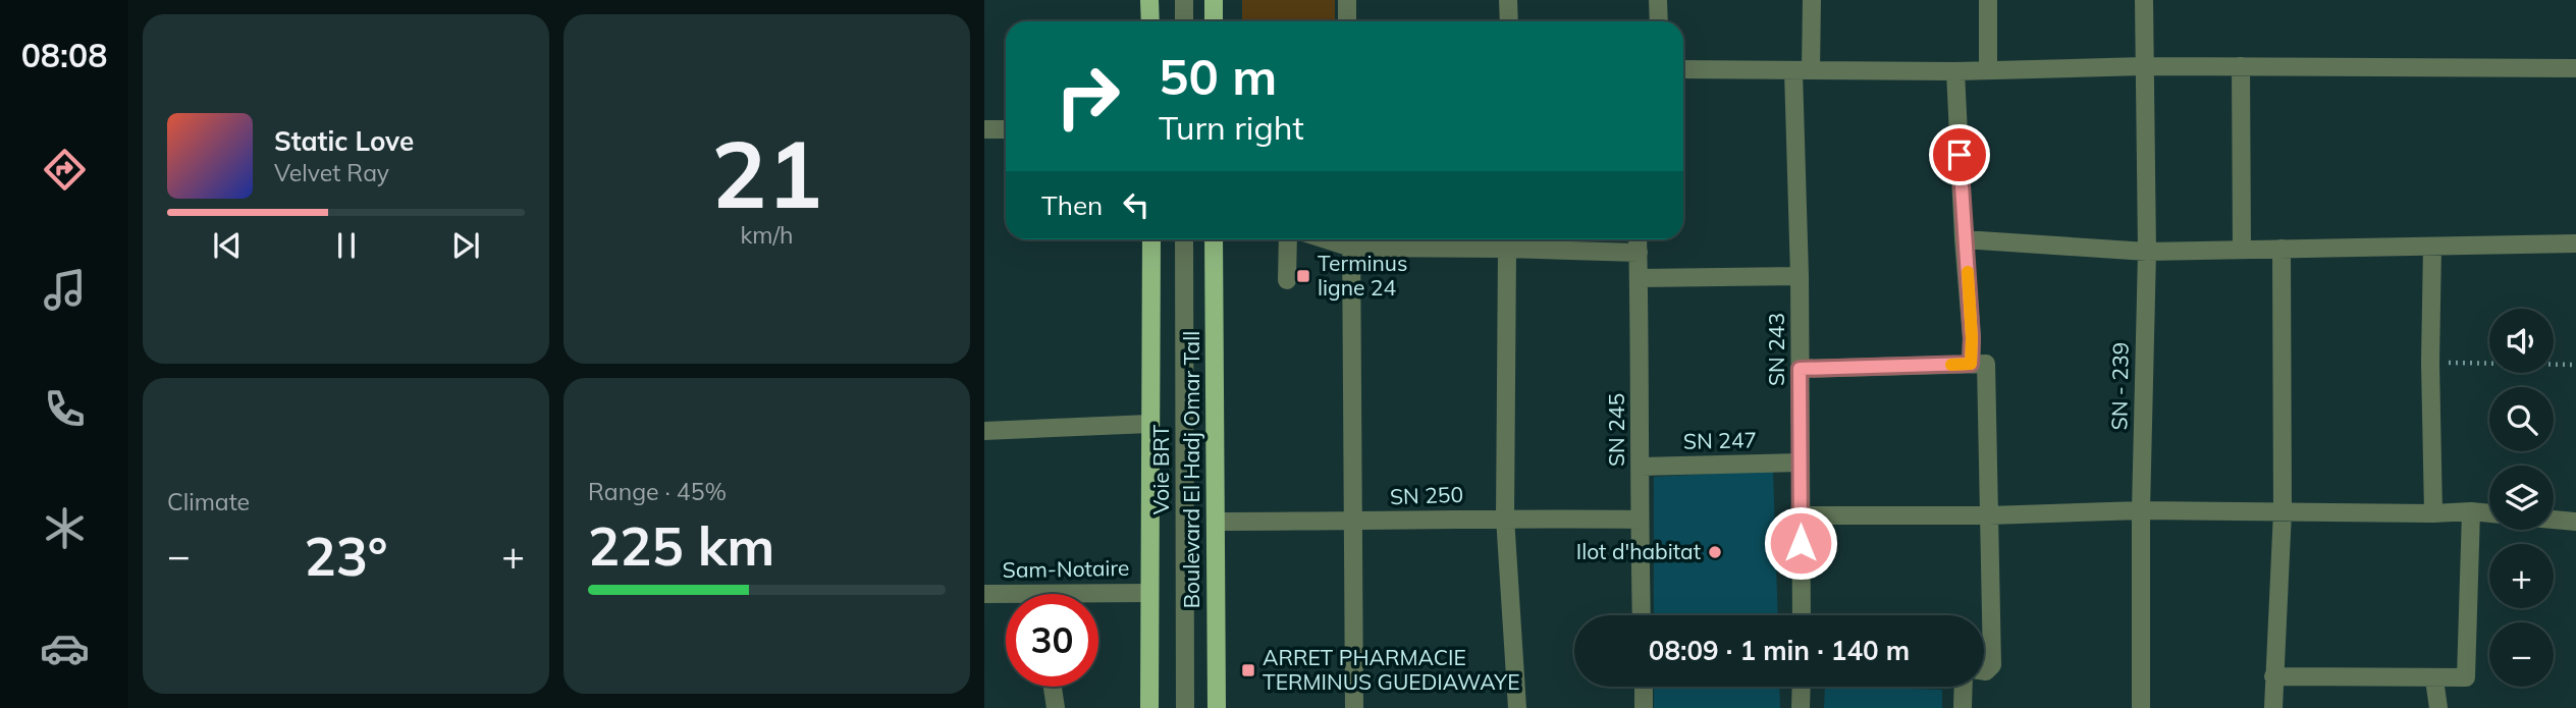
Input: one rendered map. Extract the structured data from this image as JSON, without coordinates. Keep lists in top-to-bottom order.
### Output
{
  "streets": {
    "main road": ["Boulevard El Hadj Omar Tall"],
    "street": [
      "SN 243",
      "SN - 239",
      "SN 245",
      "SN 247",
      "Voie BRT",
      "SN 250",
      "Sam-Notaire"
    ]
  },
  "crossings": [
    ["SN 243", "SN 247"],
    ["SN 245", "SN 247"],
    ["SN 245", "SN 250"],
    ["Boulevard El Hadj Omar Tall", "SN 250"],
    ["Boulevard El Hadj Omar Tall", "Sam-Notaire"]
  ],
  "places": {
    "transit": ["Terminus ligne 24", "ARRET PHARMACIE TERMINUS GUEDIAWAYE"],
    "other": ["Ilot d'habitat"]
  },
  "page": {
    "tabs": "08:08",
    "tile": [
      ["21", "km/h"],
      "Climate",
      ["Range · 45%", "225 km"]
    ],
    "turn": ["50 m", "Turn right"],
    "song": ["Static Love", "Velvet Ray"],
    "then": "Then",
    "map_buttons": ["+", "−"],
    "heat": ["−", "23°", "+"],
    "limit": "30",
    "trip": "08:09 · 1 min · 140 m"
  }
}
